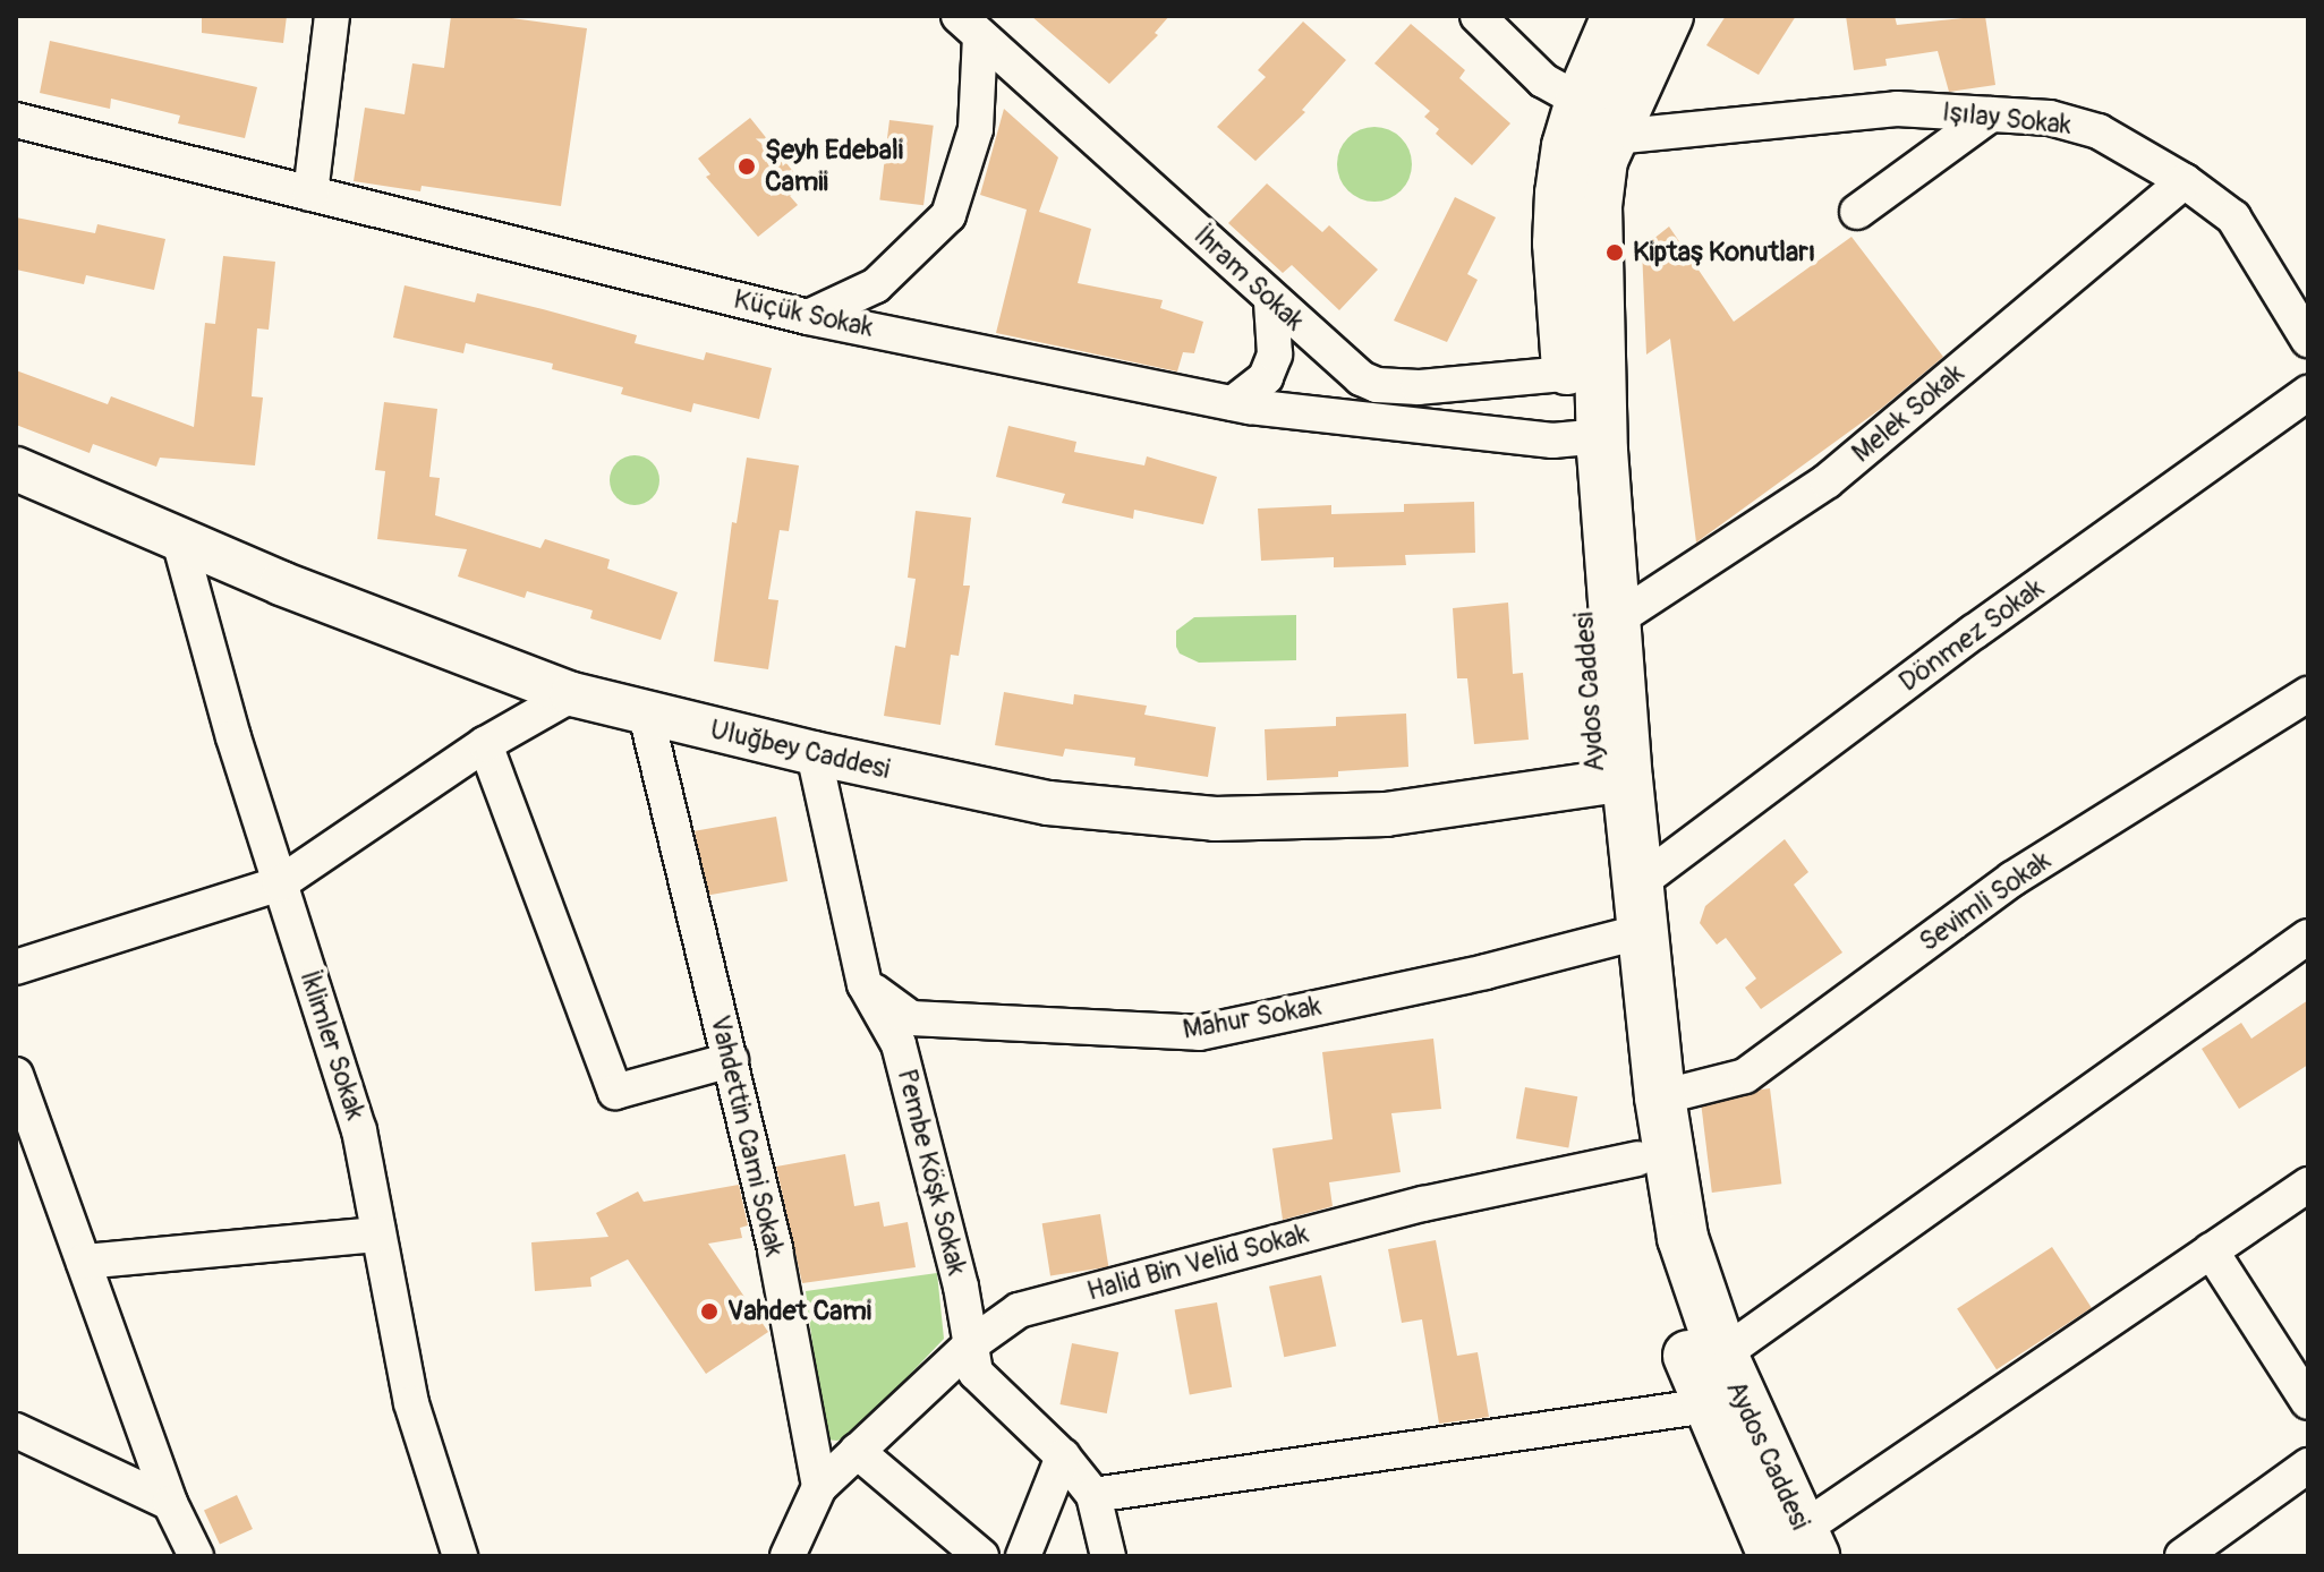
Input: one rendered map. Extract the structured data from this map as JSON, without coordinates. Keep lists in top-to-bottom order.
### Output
{
  "streets": {
    "main road": ["Aydos Caddesi"],
    "street": [
      "Işılay Sokak",
      "İhram Sokak",
      "Küçük Sokak",
      "Melek Sokak",
      "Dönmez Sokak",
      "Uluğbey Caddesi",
      "Sevimli Sokak",
      "Mahur Sokak",
      "İklimler Sokak",
      "Vahdettin Cami Sokak",
      "Pembe Köşk Sokak",
      "Halid Bin Velid Sokak"
    ]
  },
  "crossings": [
    ["Işılay Sokak", "Melek Sokak"],
    ["Işılay Sokak", "Aydos Caddesi"],
    ["İhram Sokak", "Aydos Caddesi"],
    ["Küçük Sokak", "Aydos Caddesi"],
    ["Melek Sokak", "Aydos Caddesi"],
    ["Dönmez Sokak", "Aydos Caddesi"],
    ["Dönmez Sokak", "Mahur Sokak"],
    ["Aydos Caddesi", "Uluğbey Caddesi"],
    ["Aydos Caddesi", "Sevimli Sokak"],
    ["Aydos Caddesi", "Mahur Sokak"],
    ["Aydos Caddesi", "Halid Bin Velid Sokak"],
    ["Uluğbey Caddesi", "İklimler Sokak"],
    ["Uluğbey Caddesi", "Vahdettin Cami Sokak"],
    ["Uluğbey Caddesi", "Pembe Köşk Sokak"],
    ["Mahur Sokak", "Pembe Köşk Sokak"],
    ["Vahdettin Cami Sokak", "Halid Bin Velid Sokak"],
    ["Pembe Köşk Sokak", "Halid Bin Velid Sokak"]
  ],
  "places": ["Şeyh Edebali Camii", "Kiptaş Konutları", "Vahdet Cami"]
}
